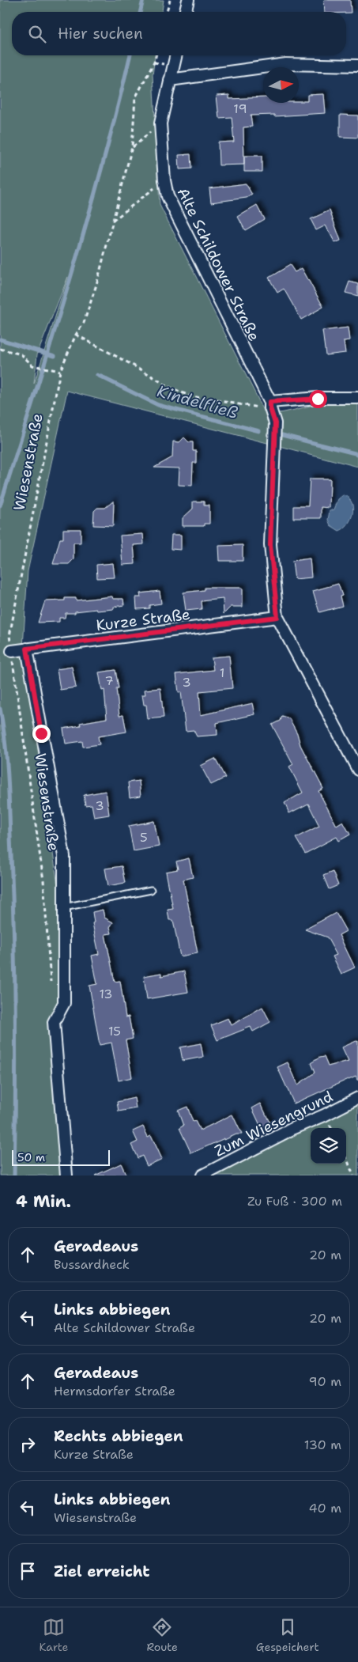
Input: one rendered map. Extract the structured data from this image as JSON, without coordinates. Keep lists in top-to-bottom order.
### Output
{
  "streets": {
    "street": [
      "Alte Schildower Straße",
      "Wiesenstraße",
      "Kurze Straße",
      "Zum Wiesengrund"
    ]
  },
  "crossings": [
    ["Alte Schildower Straße", "Kurze Straße"],
    ["Wiesenstraße", "Kurze Straße"]
  ],
  "water": ["Kindelfließ"],
  "house_numbers": [
    "19",
    "1",
    "7",
    "3",
    "3",
    "5",
    "13",
    "15"
  ],
  "scale_bar": "50 m",
  "north": "right",
  "page": {
    "search": "Hier suchen",
    "scale": "50 m",
    "heading": ["4 Min.", "Zu Fuß · 300 m"],
    "list": [
      ["Geradeaus", "Bussardheck", "20 m"],
      ["Links abbiegen", "Alte Schildower Straße", "20 m"],
      ["Geradeaus", "Hermsdorfer Straße", "90 m"],
      ["Rechts abbiegen", "Kurze Straße", "130 m"],
      ["Links abbiegen", "Wiesenstraße", "40 m"],
      "Ziel erreicht"
    ],
    "nav": ["Karte", "Route", "Gespeichert"]
  }
}
